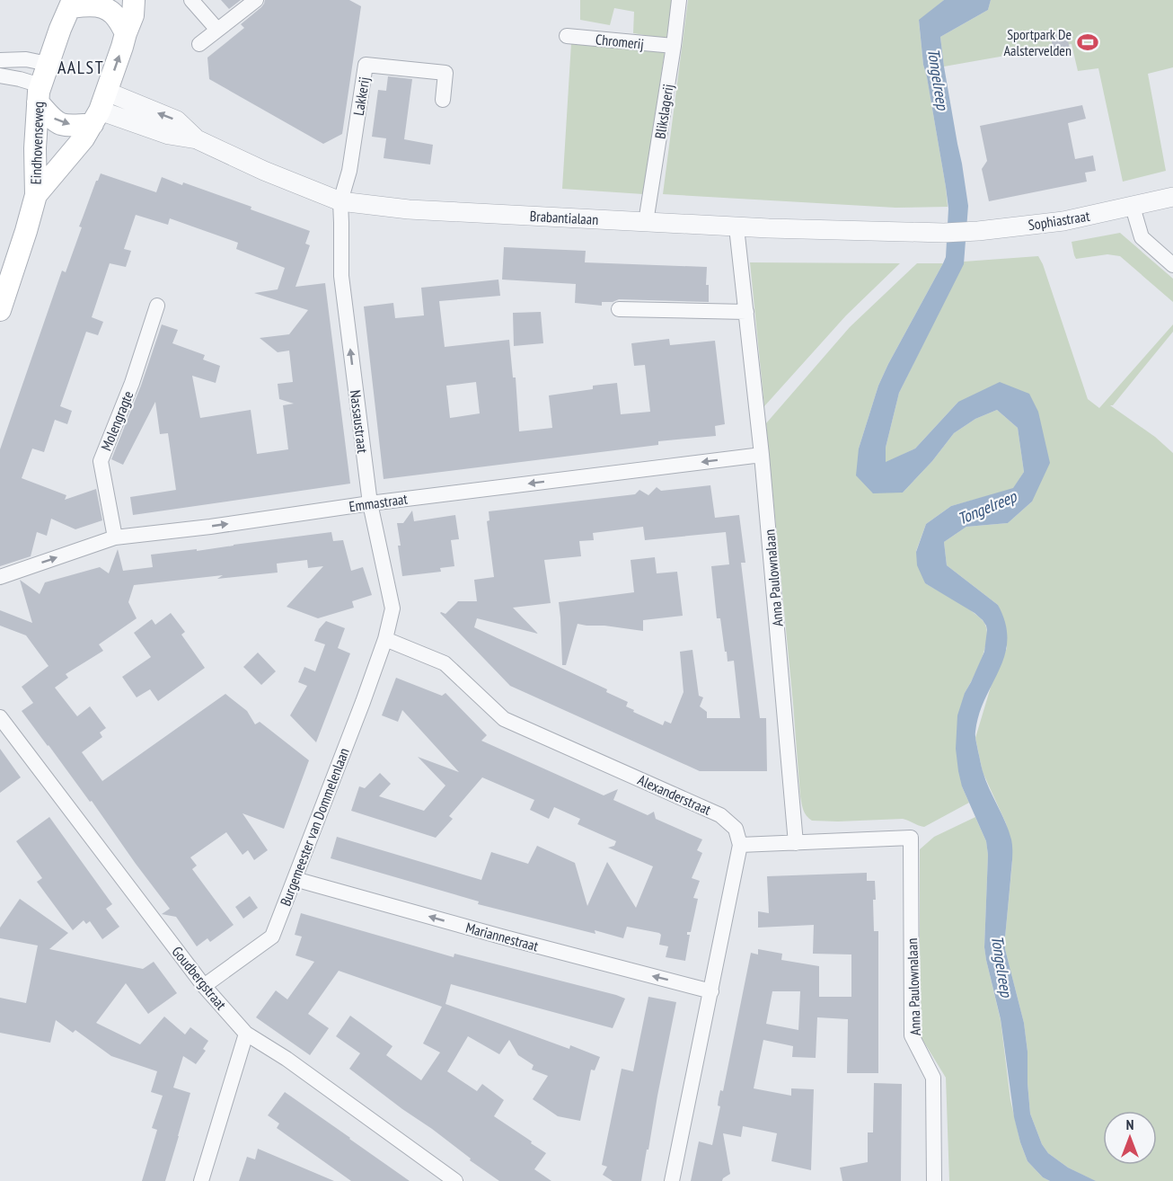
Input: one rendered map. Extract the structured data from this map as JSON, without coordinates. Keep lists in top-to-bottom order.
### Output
{
  "streets": {
    "main road": ["Eindhovenseweg"],
    "street": [
      "Chromerij",
      "Lakkerij",
      "Blikslagerij",
      "Brabantialaan",
      "Sophiastraat",
      "Molengragte",
      "Nassaustraat",
      "Emmastraat",
      "Anna Paulownalaan",
      "Alexanderstraat",
      "Burgemeester van Dommelenlaan",
      "Mariannestraat",
      "Goudbergstraat"
    ]
  },
  "crossings": [
    ["Chromerij", "Blikslagerij"],
    ["Lakkerij", "Brabantialaan"],
    ["Lakkerij", "Nassaustraat"],
    ["Blikslagerij", "Brabantialaan"],
    ["Eindhovenseweg", "Brabantialaan"],
    ["Brabantialaan", "Sophiastraat"],
    ["Brabantialaan", "Nassaustraat"],
    ["Brabantialaan", "Anna Paulownalaan"],
    ["Molengragte", "Emmastraat"],
    ["Nassaustraat", "Emmastraat"],
    ["Nassaustraat", "Alexanderstraat"],
    ["Nassaustraat", "Burgemeester van Dommelenlaan"],
    ["Emmastraat", "Anna Paulownalaan"],
    ["Anna Paulownalaan", "Alexanderstraat"],
    ["Alexanderstraat", "Burgemeester van Dommelenlaan"],
    ["Burgemeester van Dommelenlaan", "Mariannestraat"],
    ["Burgemeester van Dommelenlaan", "Goudbergstraat"]
  ],
  "one_way": ["Nassaustraat", "Mariannestraat"],
  "districts": ["AALST"],
  "water": ["Tongelreep"],
  "places": {
    "sports": ["Sportpark De Aalstervelden"]
  },
  "north": "top"
}
